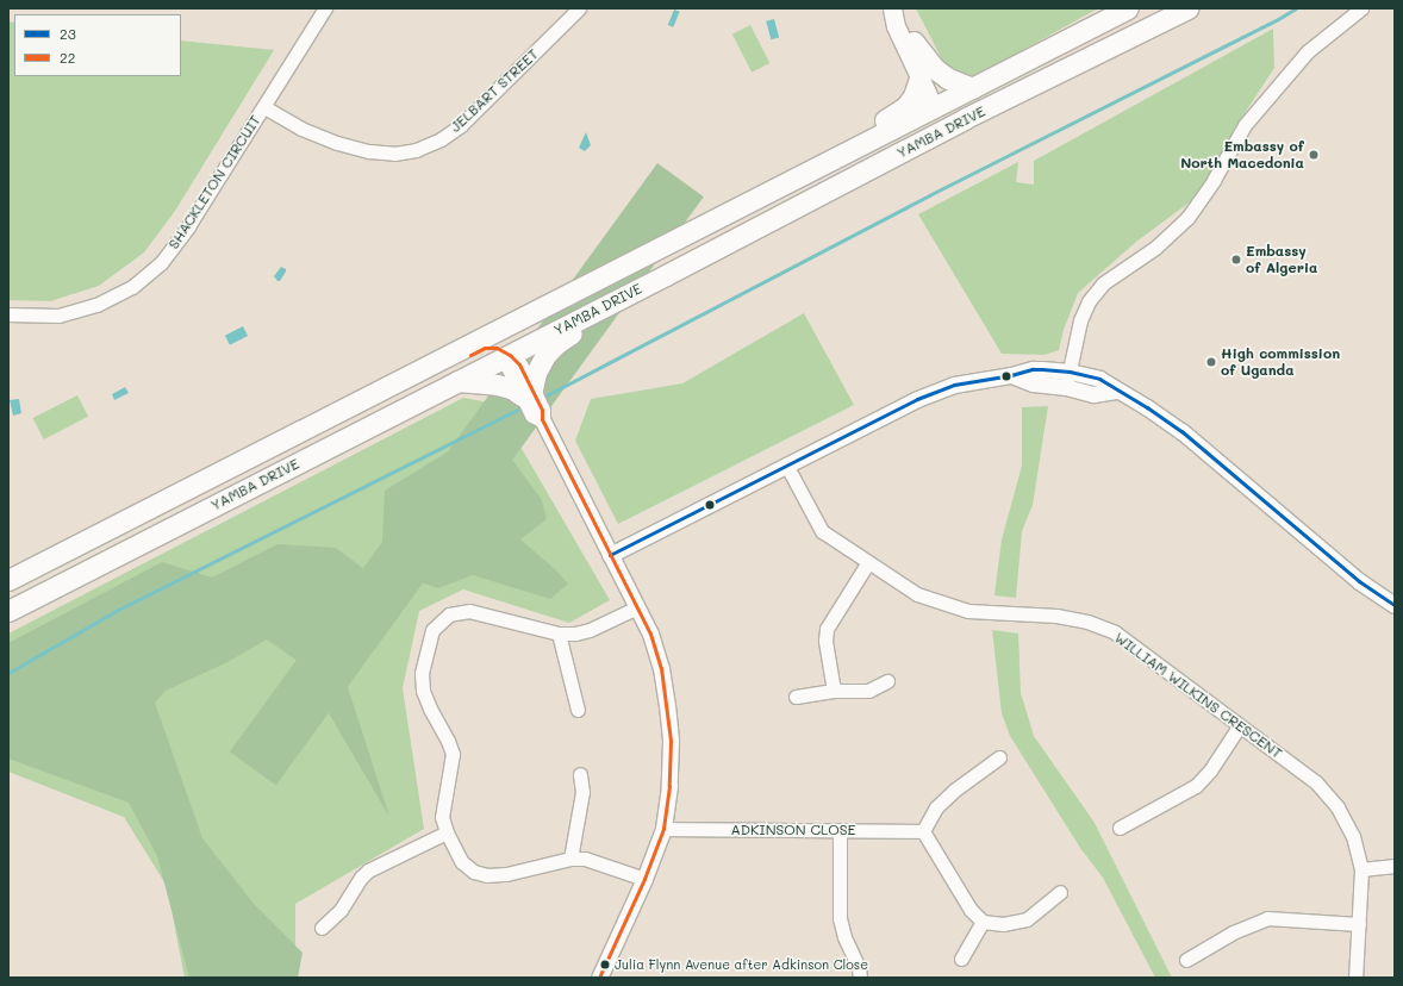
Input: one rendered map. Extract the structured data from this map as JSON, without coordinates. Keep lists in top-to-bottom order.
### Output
{
  "streets": {
    "main road": ["YAMBA DRIVE"],
    "street": [
      "JELBART STREET",
      "SHACKLETON CIRCUIT",
      "WILLIAM WILKINS CRESCENT",
      "ADKINSON CLOSE"
    ]
  },
  "crossings": [
    ["JELBART STREET", "SHACKLETON CIRCUIT"]
  ],
  "places": [
    "Embassy of North Macedonia",
    "Embassy of Algeria",
    "High commission of Uganda",
    "Julia Flynn Avenue after Adkinson Close"
  ],
  "lines": ["transit line 22", "transit line 23"],
  "legend": ["23", "22"]
}
